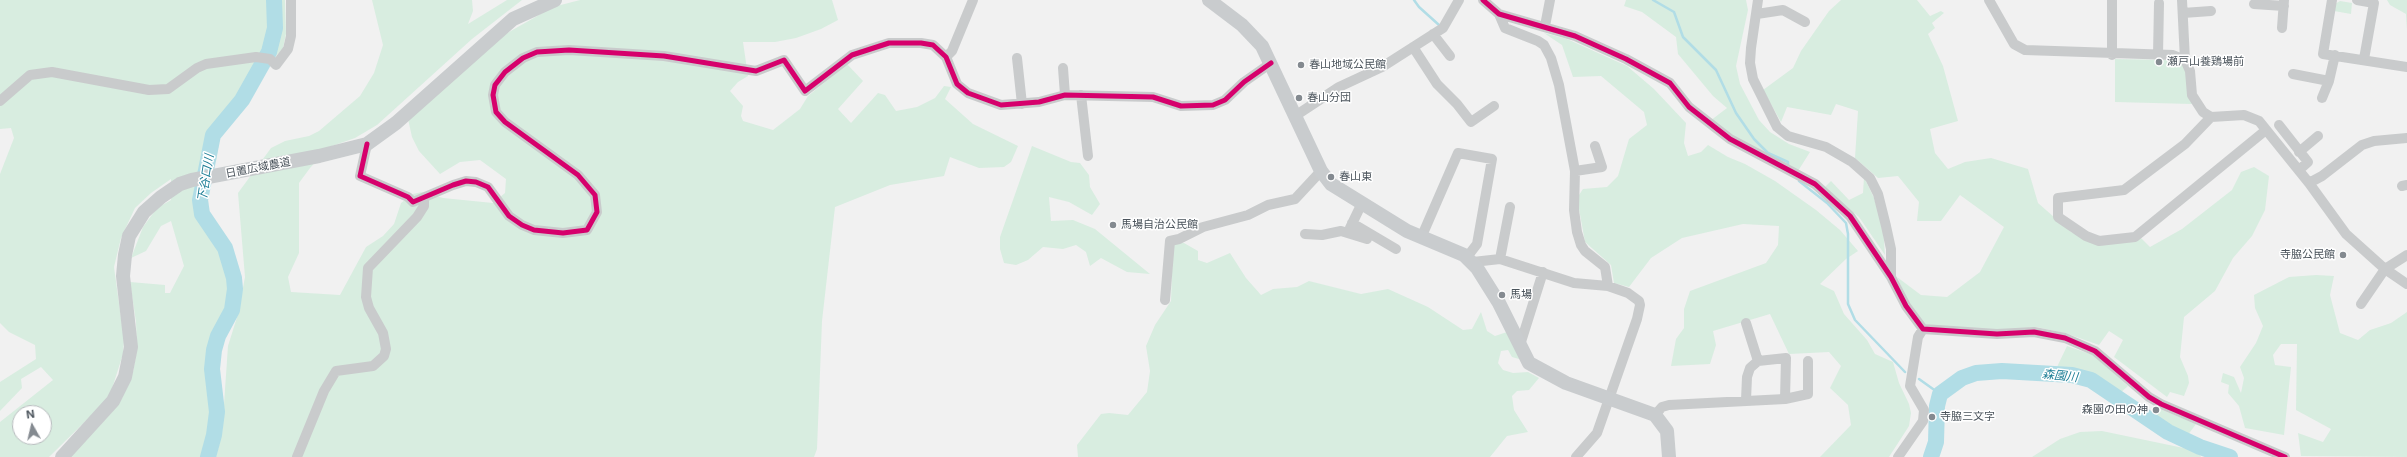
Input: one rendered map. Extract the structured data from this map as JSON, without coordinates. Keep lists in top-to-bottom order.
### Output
{
  "streets": {
    "street": ["日置広域農道"]
  },
  "water": ["下谷口川", "森園川"],
  "places": [
    "瀬戸山養鶏場前",
    "春山地域公民館",
    "春山分団",
    "春山東",
    "馬場自治公民館",
    "寺脇公民館",
    "馬場",
    "森園の田の神",
    "寺脇三文字"
  ],
  "north": "top"
}
